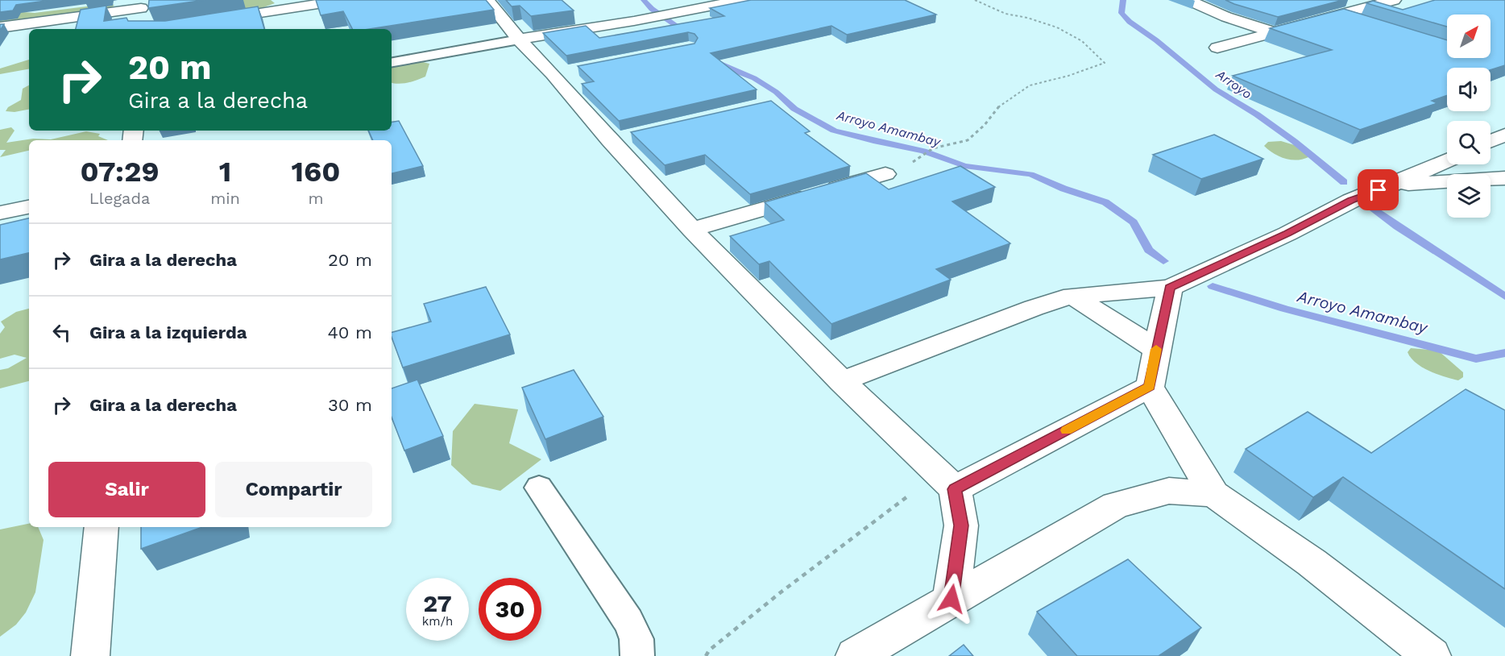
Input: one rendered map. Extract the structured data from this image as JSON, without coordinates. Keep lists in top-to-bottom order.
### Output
{
  "water": ["Arroyo", "Arroyo Amambay"],
  "north": "top right",
  "page": {
    "turn": ["20 m", "Gira a la derecha"],
    "eta": [
      "07:29",
      "Llegada",
      "1",
      "min",
      "160",
      "m"
    ],
    "list": [
      {
        "name": "Gira a la derecha",
        "value": "20 m"
      },
      {
        "name": "Gira a la izquierda",
        "value": "40 m"
      },
      {
        "name": "Gira a la derecha",
        "value": "30 m"
      }
    ],
    "buttons": ["Salir", "Compartir"],
    "speed": "27 km/h",
    "limit": "30"
  }
}
